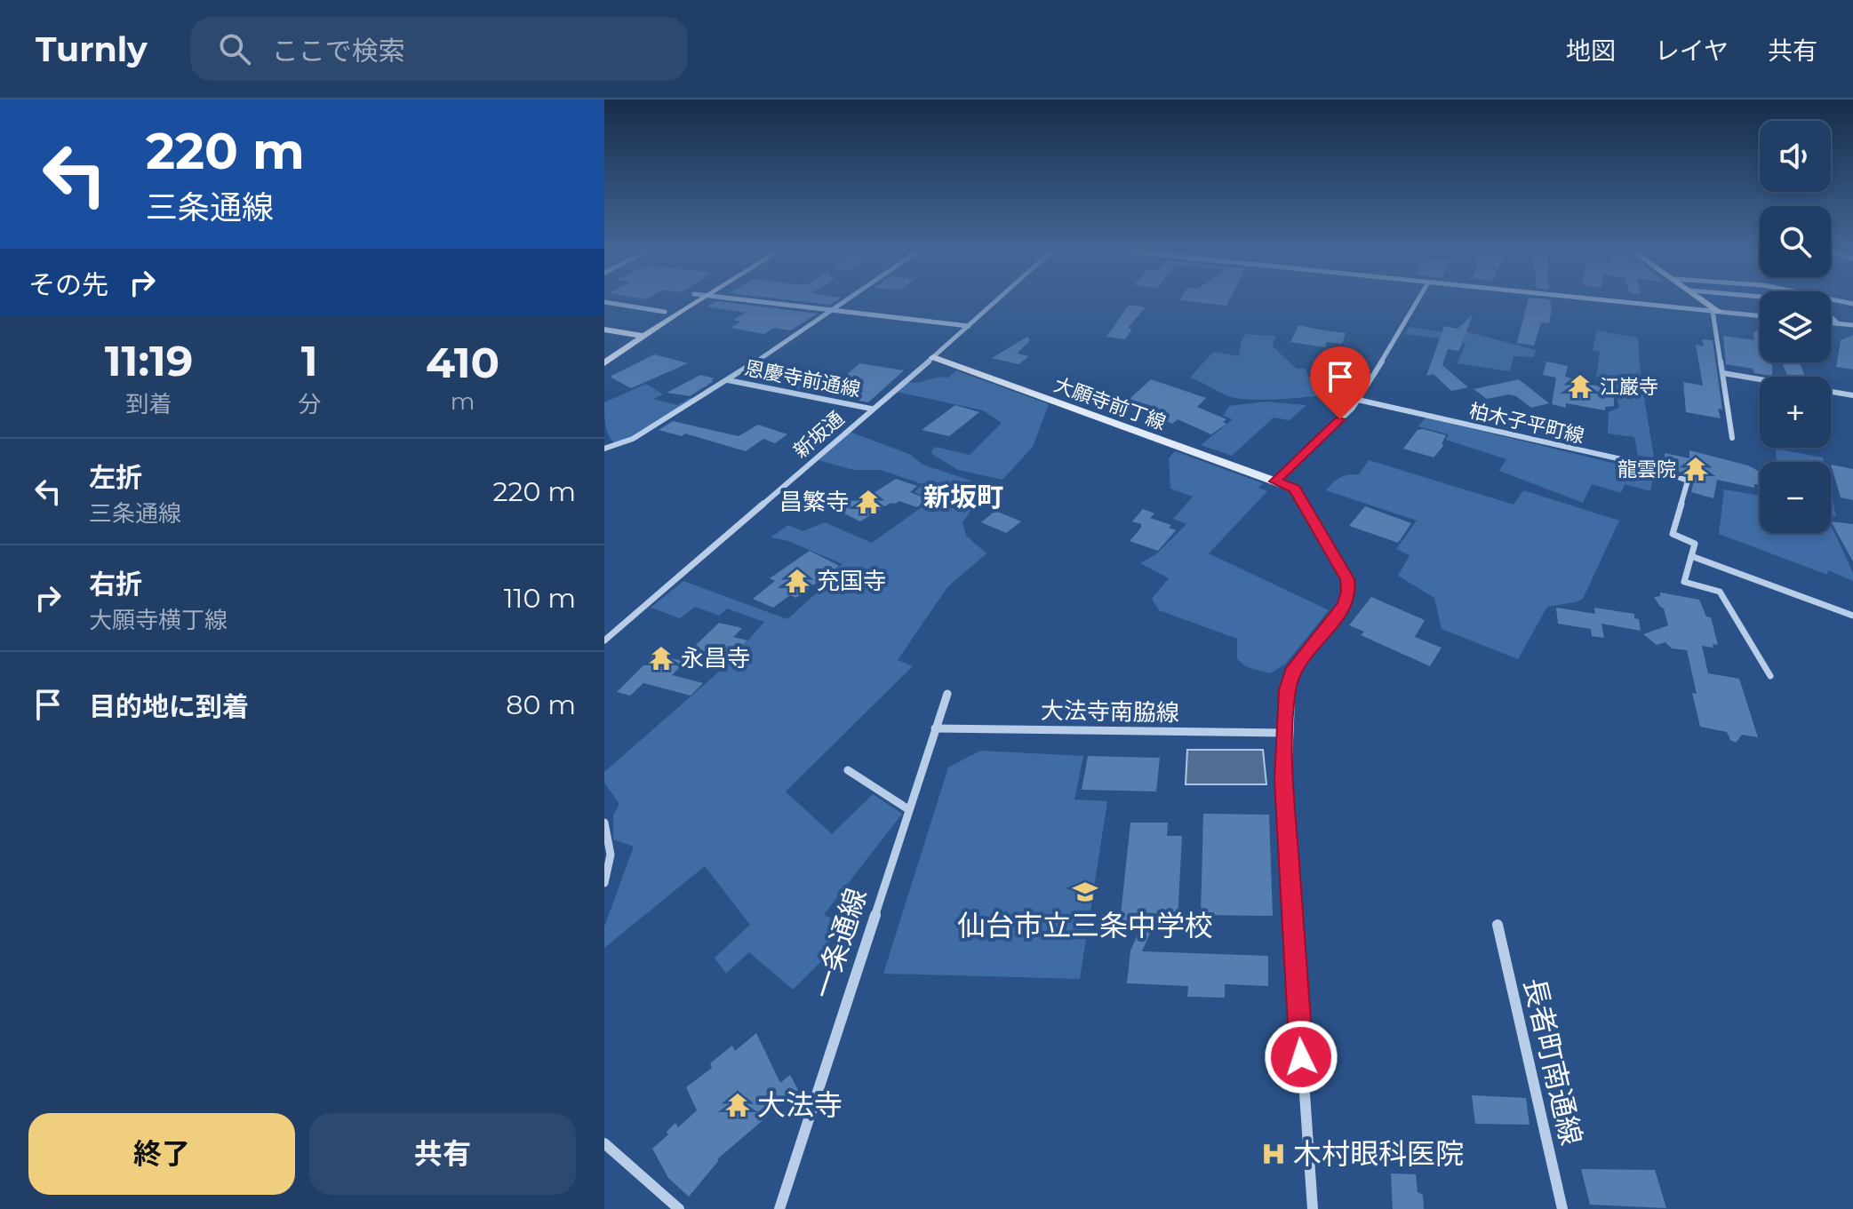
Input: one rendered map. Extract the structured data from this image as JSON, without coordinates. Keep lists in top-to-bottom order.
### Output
{
  "streets": {
    "street": [
      "恩慶寺前通線",
      "大願寺前丁線",
      "柏木子平町線",
      "新坂通",
      "大法寺南脇線",
      "一条通線",
      "長者町南通線"
    ]
  },
  "crossings": [
    ["恩慶寺前通線", "新坂通"],
    ["大願寺前丁線", "新坂通"],
    ["大願寺前丁線", "大法寺南脇線"],
    ["大法寺南脇線", "一条通線"]
  ],
  "districts": ["新坂町"],
  "places": {
    "temple": [
      "江巌寺",
      "龍雲院",
      "昌繁寺",
      "充国寺",
      "永昌寺",
      "大法寺"
    ],
    "school or university": ["仙台市立三条中学校"],
    "hospital": ["木村眼科医院"]
  },
  "page": {
    "header": "Turnly",
    "search": "ここで検索",
    "nav": ["地図", "レイヤ", "共有"],
    "turn": ["220 m", "三条通線"],
    "map_buttons": ["+", "−"],
    "then": "その先",
    "eta": [
      "11:19",
      "到着",
      "1",
      "分",
      "410",
      "m"
    ],
    "list": [
      {
        "name": "左折",
        "note": "三条通線",
        "value": "220 m"
      },
      {
        "name": "右折",
        "note": "大願寺横丁線",
        "value": "110 m"
      },
      {
        "name": "目的地に到着",
        "value": "80 m"
      }
    ],
    "buttons": ["終了", "共有"]
  }
}
